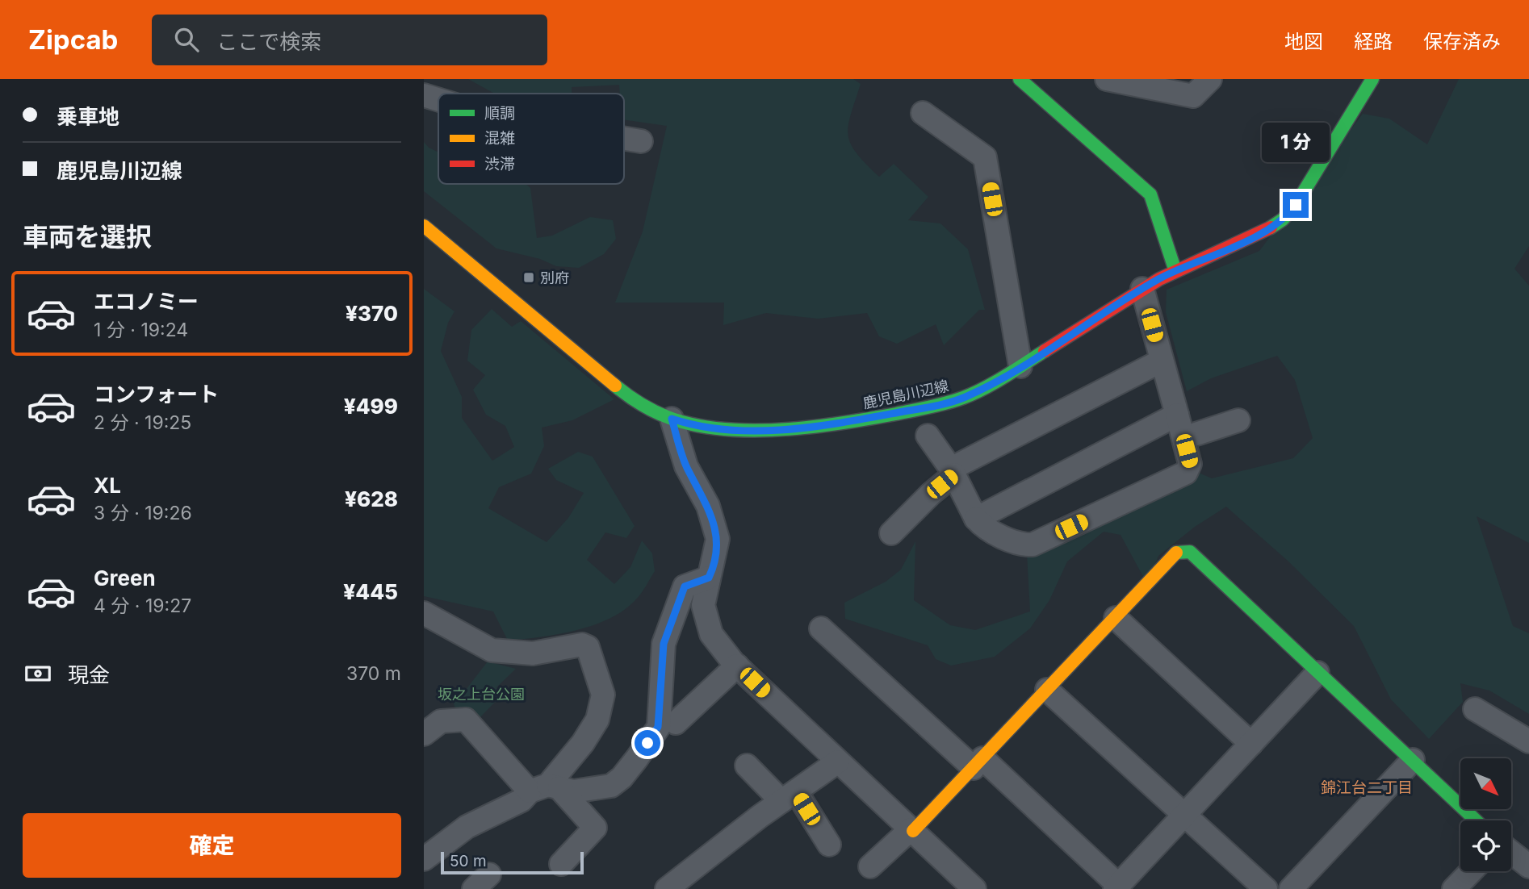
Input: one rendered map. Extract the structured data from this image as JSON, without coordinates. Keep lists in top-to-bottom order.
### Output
{
  "streets": {
    "main road": ["鹿児島川辺線"]
  },
  "districts": ["錦江台二丁目"],
  "parks": ["坂之上台公園"],
  "places": {
    "transit": ["別府"]
  },
  "legend": ["順調", "混雑", "渋滞"],
  "scale_bar": "50 m",
  "north": "bottom right",
  "page": {
    "header": "Zipcab",
    "search": "ここで検索",
    "nav": ["地図", "経路", "保存済み"],
    "banner": ["乗車地", "鹿児島川辺線"],
    "bubble": "1 分",
    "heading": "車両を選択",
    "list": [
      {
        "name": "エコノミー",
        "note": "1 分 · 19:24",
        "value": "¥370"
      },
      {
        "name": "コンフォート",
        "note": "2 分 · 19:25",
        "value": "¥499"
      },
      {
        "name": "XL",
        "note": "3 分 · 19:26",
        "value": "¥628"
      },
      {
        "name": "Green",
        "note": "4 分 · 19:27",
        "value": "¥445"
      }
    ],
    "pay": ["現金", "370 m"],
    "buttons": "確定",
    "scale": "50 m"
  }
}
